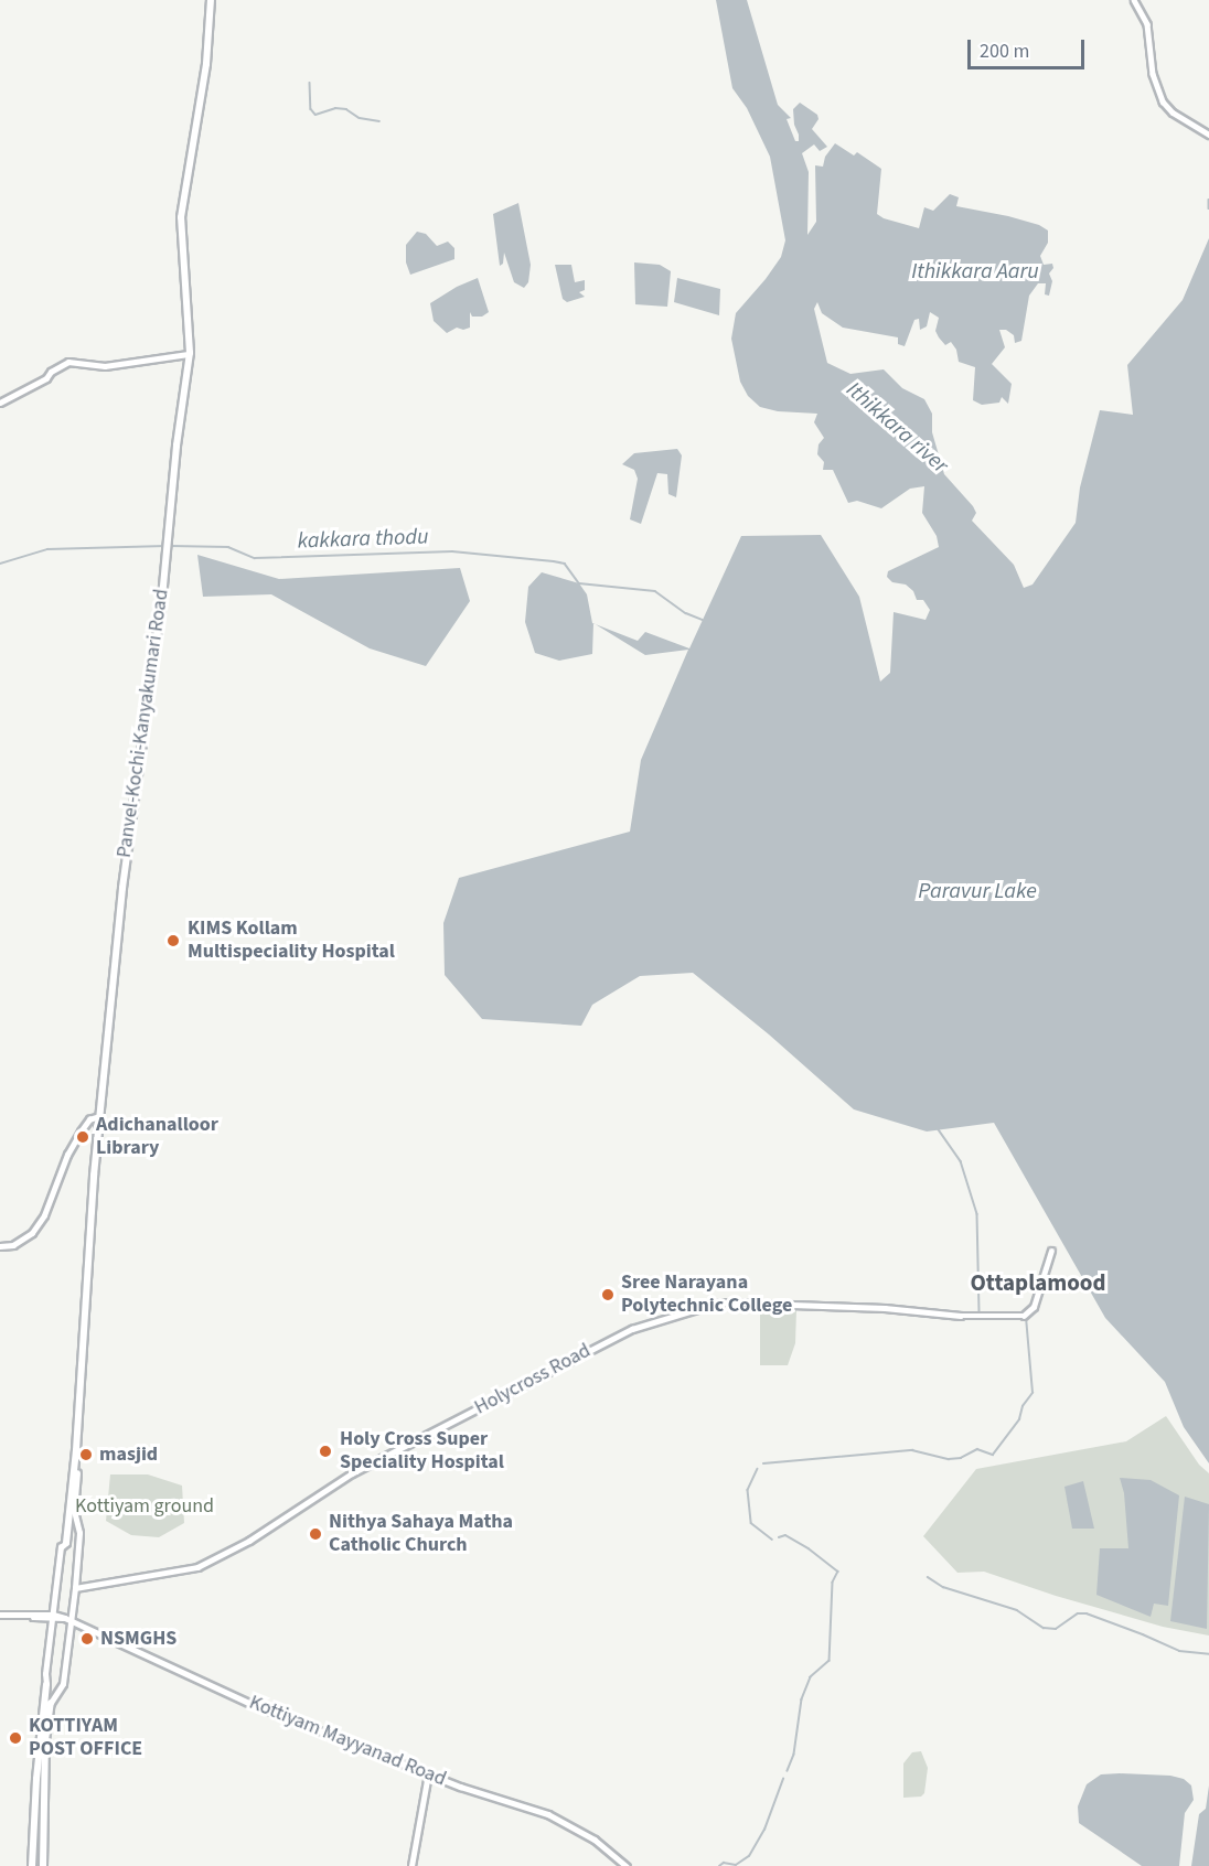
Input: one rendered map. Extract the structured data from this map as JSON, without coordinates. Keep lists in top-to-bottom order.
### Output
{
  "streets": {
    "highway": ["Panvel-Kochi-Kanyakumari Road"],
    "main road": ["Holycross Road", "Kottiyam Mayyanad Road"]
  },
  "districts": ["Ottaplamood"],
  "water": [
    "Ithikkara Aaru",
    "Ithikkara river",
    "kakkara thodu",
    "Paravur Lake"
  ],
  "parks": ["Kottiyam ground"],
  "places": [
    "KIMS Kollam Multispeciality Hospital",
    "Adichanalloor Library",
    "Sree Narayana Polytechnic College",
    "Holy Cross Super Speciality Hospital",
    "masjid",
    "Nithya Sahaya Matha Catholic Church",
    "NSMGHS",
    "KOTTIYAM POST OFFICE"
  ],
  "scale_bar": "200 m"
}
